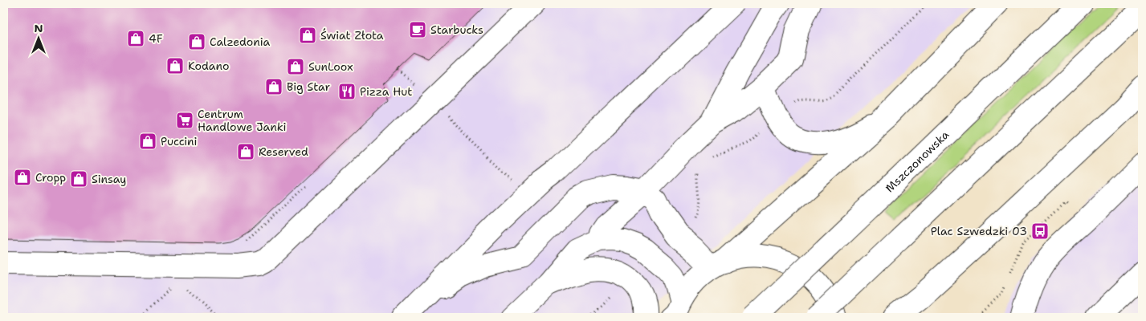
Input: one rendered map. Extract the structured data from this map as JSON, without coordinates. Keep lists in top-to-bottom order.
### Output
{
  "streets": {
    "main road": ["Mszczonowska"]
  },
  "places": {
    "cafe": ["Starbucks"],
    "shop": [
      "Świat Złota",
      "4F",
      "Calzedonia",
      "Kodano",
      "SunLoox",
      "Big Star",
      "Puccini",
      "Reserved",
      "Cropp",
      "Sinsay"
    ],
    "restaurant": ["Pizza Hut"],
    "supermarket": ["Centrum Handlowe Janki"],
    "bus stop": ["Plac Szwedzki 03"]
  },
  "north": "top"
}
